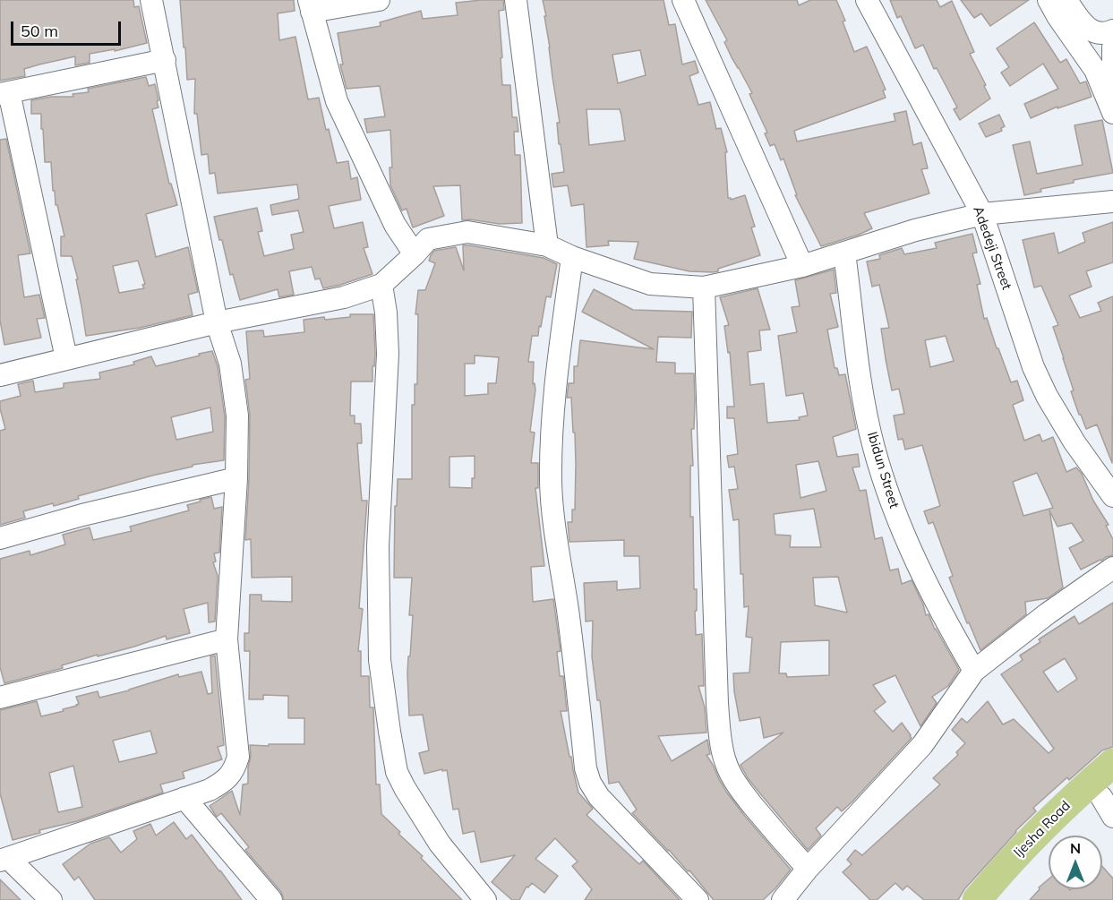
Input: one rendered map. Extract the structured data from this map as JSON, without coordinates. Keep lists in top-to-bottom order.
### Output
{
  "streets": {
    "main road": ["Ijesha Road"],
    "street": ["Adedeji Street", "Ibidun Street"]
  },
  "scale_bar": "50 m",
  "north": "top"
}
